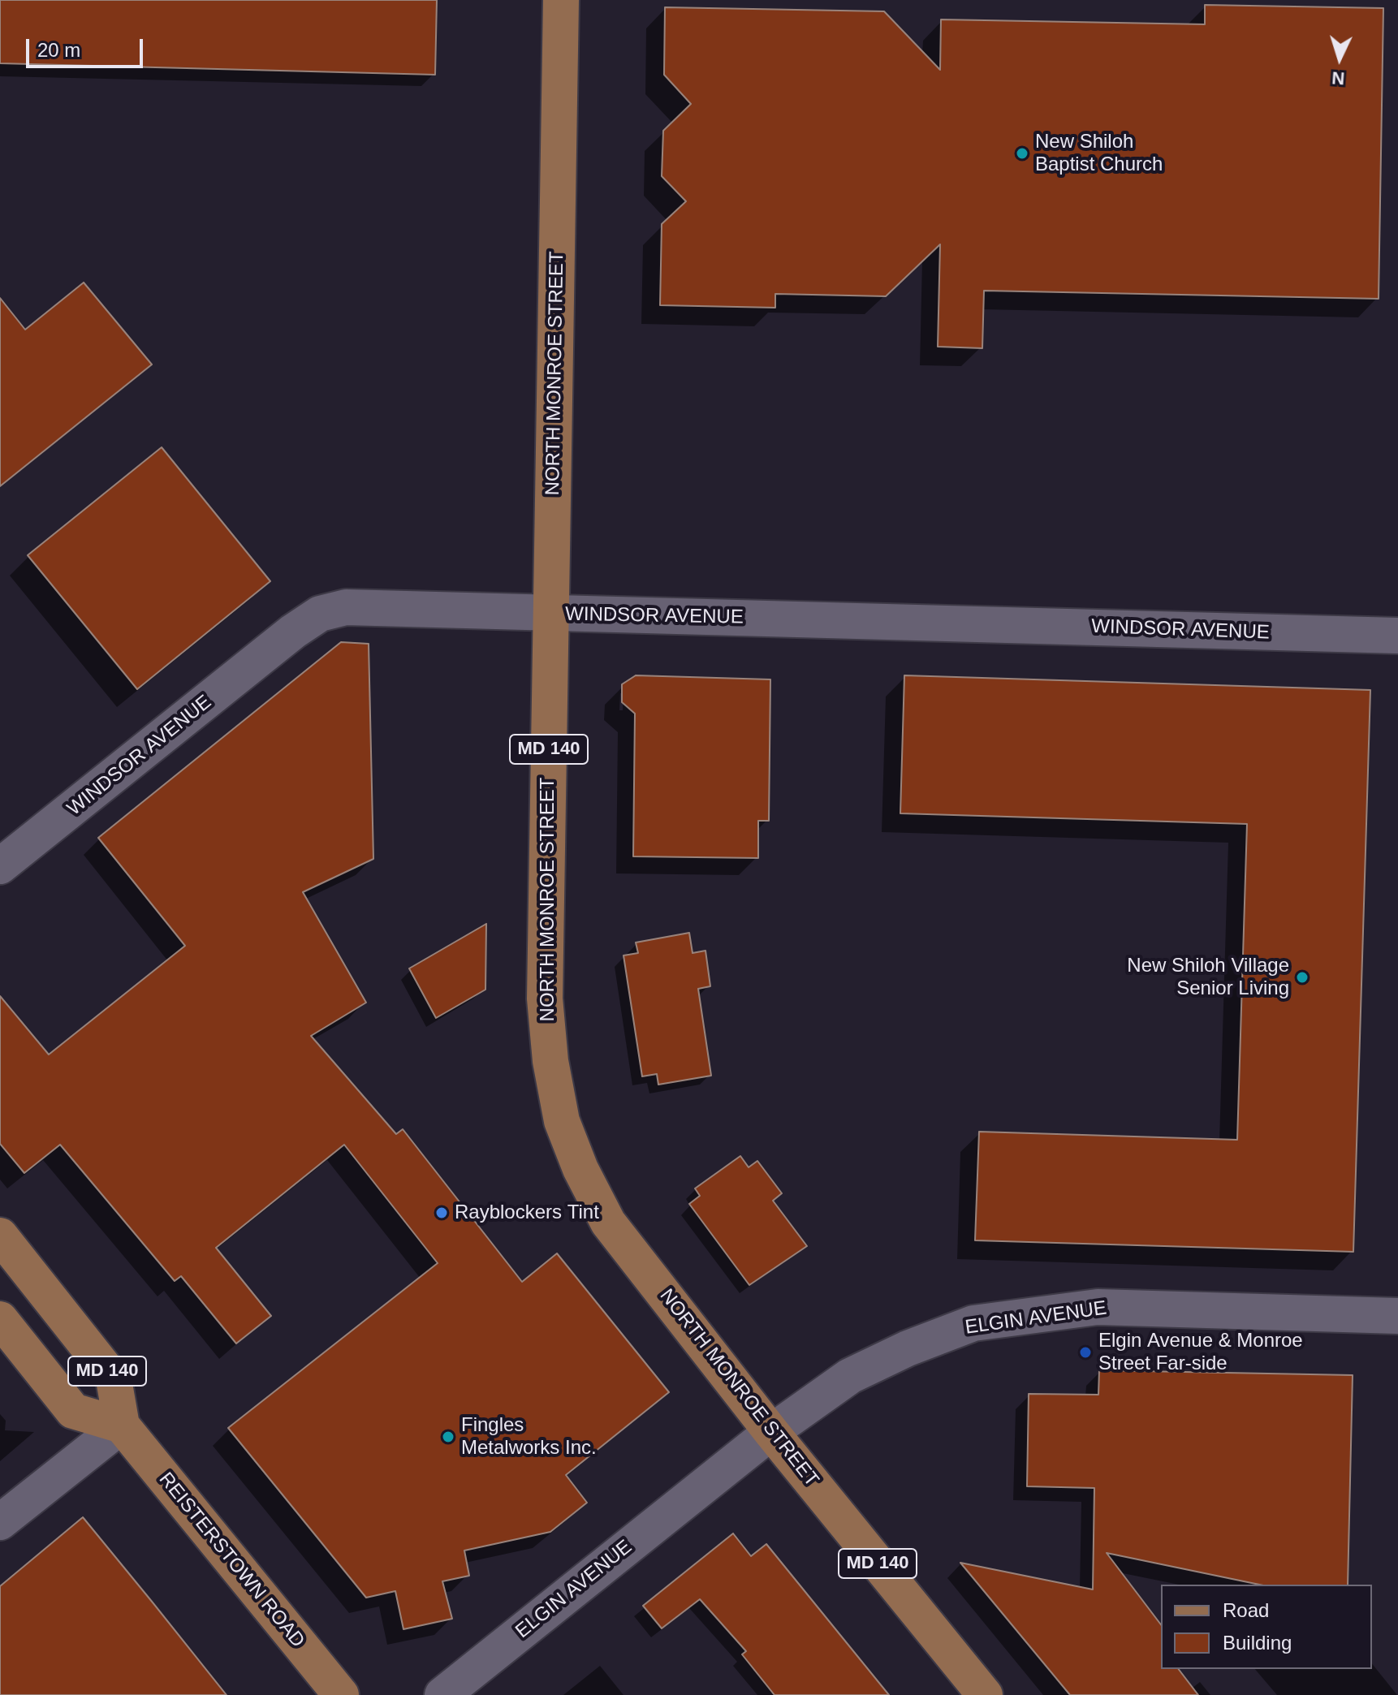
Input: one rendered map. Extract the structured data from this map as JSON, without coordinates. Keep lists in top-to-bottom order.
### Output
{
  "streets": {
    "main road": ["NORTH MONROE STREET", "MD 140", "REISTERSTOWN ROAD"],
    "street": ["WINDSOR AVENUE", "ELGIN AVENUE"]
  },
  "crossings": [
    ["NORTH MONROE STREET", "WINDSOR AVENUE"],
    ["NORTH MONROE STREET", "ELGIN AVENUE"]
  ],
  "places": [
    "New Shiloh Baptist Church",
    "New Shiloh Village Senior Living",
    "Rayblockers Tint",
    "Elgin Avenue & Monroe Street Far-side",
    "Fingles Metalworks Inc."
  ],
  "legend": ["Road", "Building"],
  "scale_bar": "20 m",
  "north": "bottom"
}
